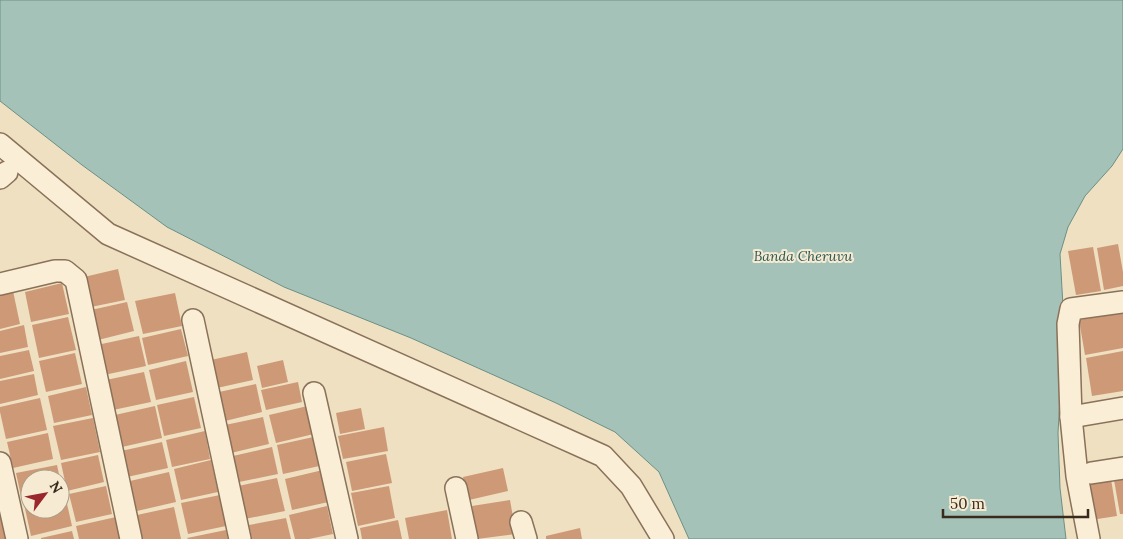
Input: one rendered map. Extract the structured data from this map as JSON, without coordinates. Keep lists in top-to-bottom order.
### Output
{
  "water": ["Banda Cheruvu"],
  "scale_bar": "50 m",
  "north": "top right"
}
